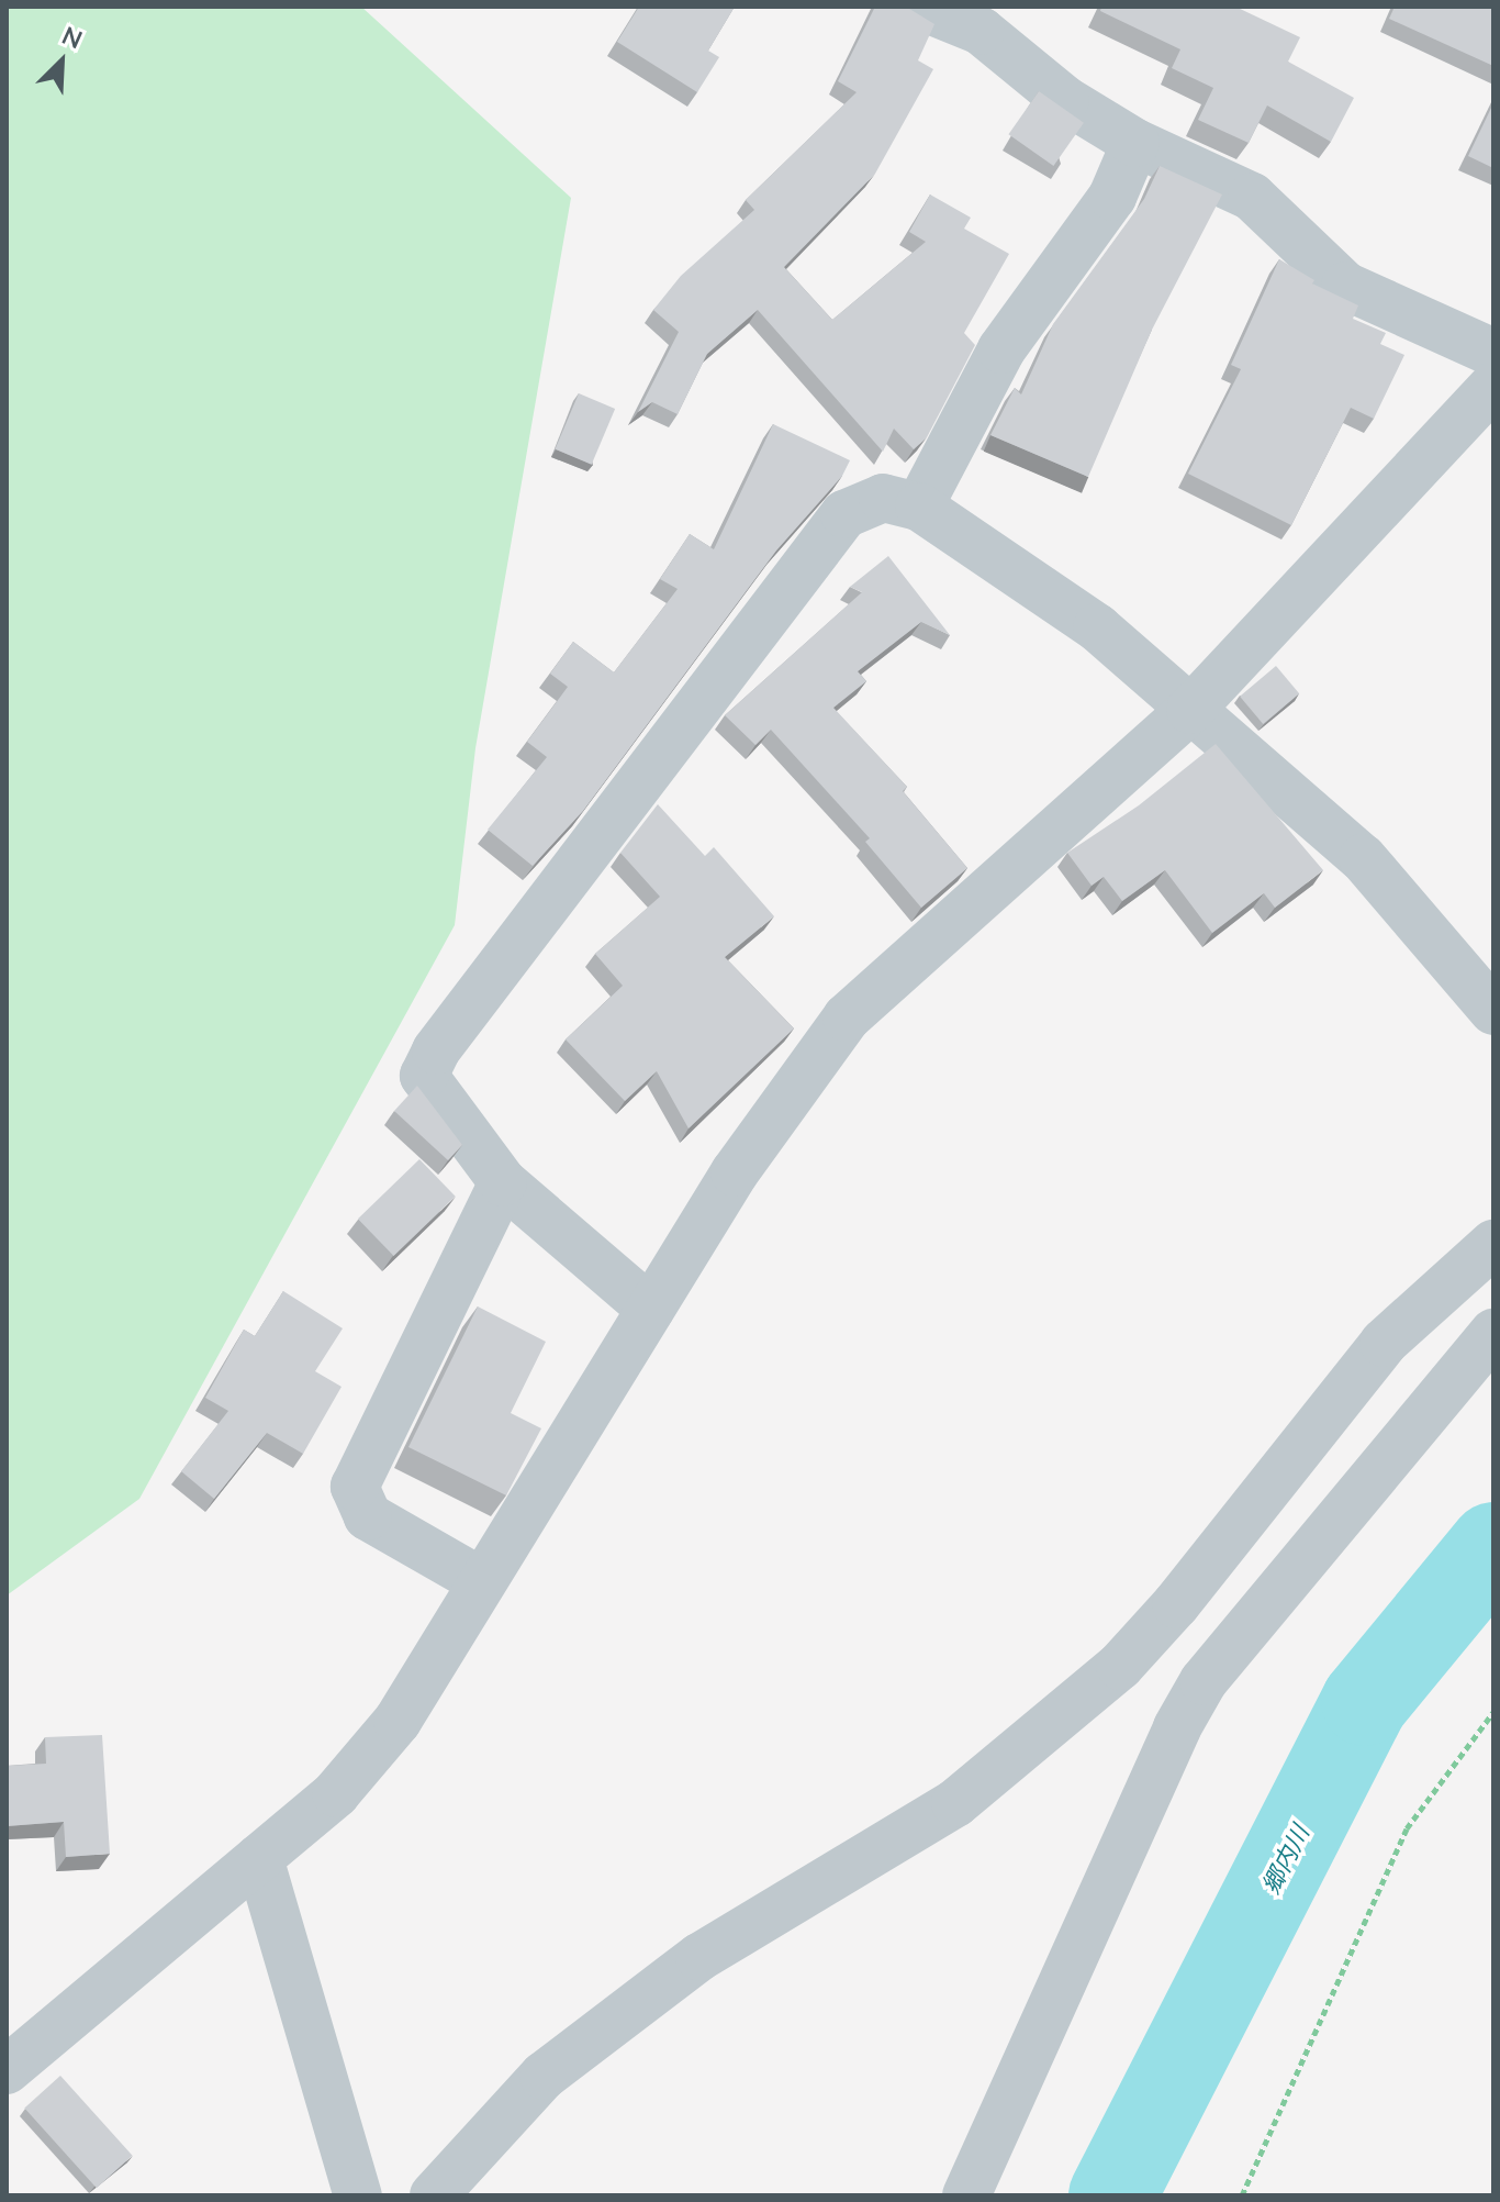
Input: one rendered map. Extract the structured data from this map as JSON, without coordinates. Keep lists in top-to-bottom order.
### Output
{
  "water": ["郷内川"],
  "north": "top right"
}
